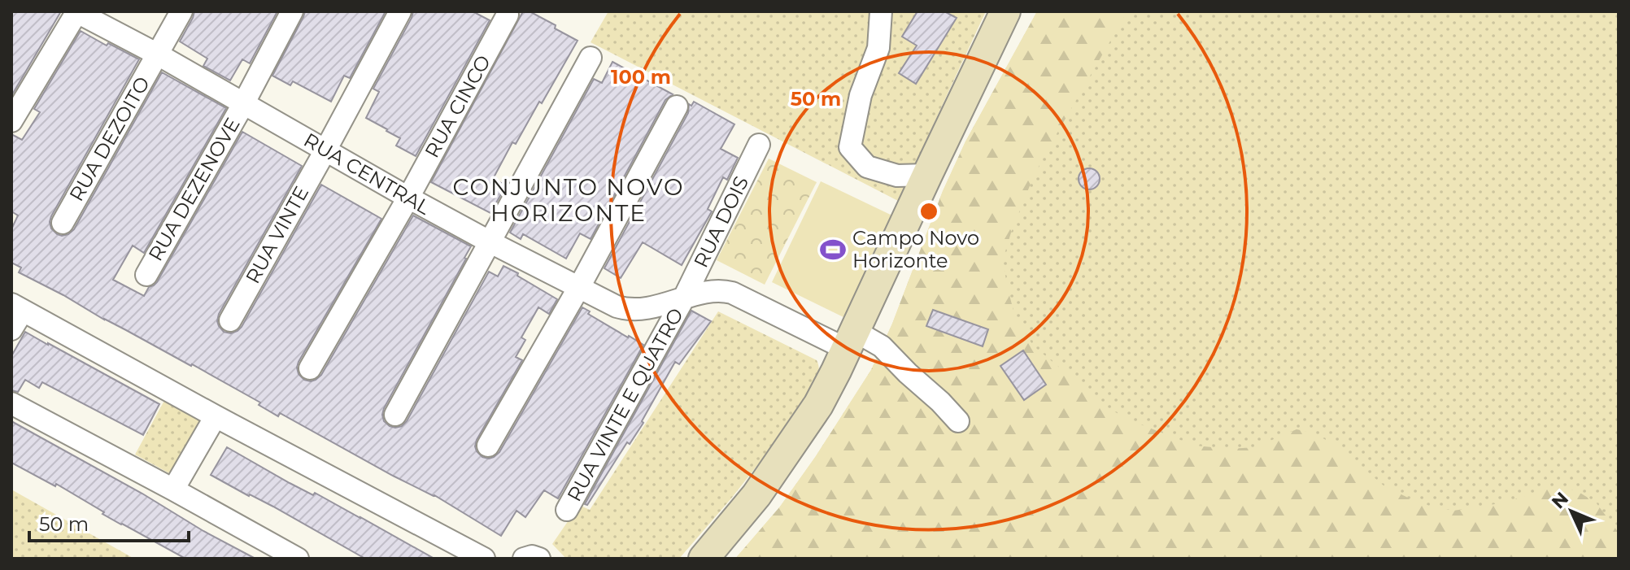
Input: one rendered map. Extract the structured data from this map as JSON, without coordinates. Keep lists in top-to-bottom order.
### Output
{
  "streets": {
    "street": [
      "RUA CINCO",
      "RUA DEZOITO",
      "RUA CENTRAL",
      "RUA DEZENOVE",
      "RUA DOIS",
      "RUA VINTE",
      "RUA VINTE E QUATRO"
    ]
  },
  "crossings": [
    ["RUA CINCO", "RUA CENTRAL"],
    ["RUA DEZOITO", "RUA CENTRAL"],
    ["RUA CENTRAL", "RUA DEZENOVE"],
    ["RUA CENTRAL", "RUA DOIS"],
    ["RUA CENTRAL", "RUA VINTE"],
    ["RUA CENTRAL", "RUA VINTE E QUATRO"],
    ["RUA DOIS", "RUA VINTE E QUATRO"]
  ],
  "districts": ["CONJUNTO NOVO HORIZONTE"],
  "places": {
    "sports": ["Campo Novo Horizonte"]
  },
  "scale_bar": "50 m",
  "north": "top left",
  "rings": ["100 m", "50 m"]
}
